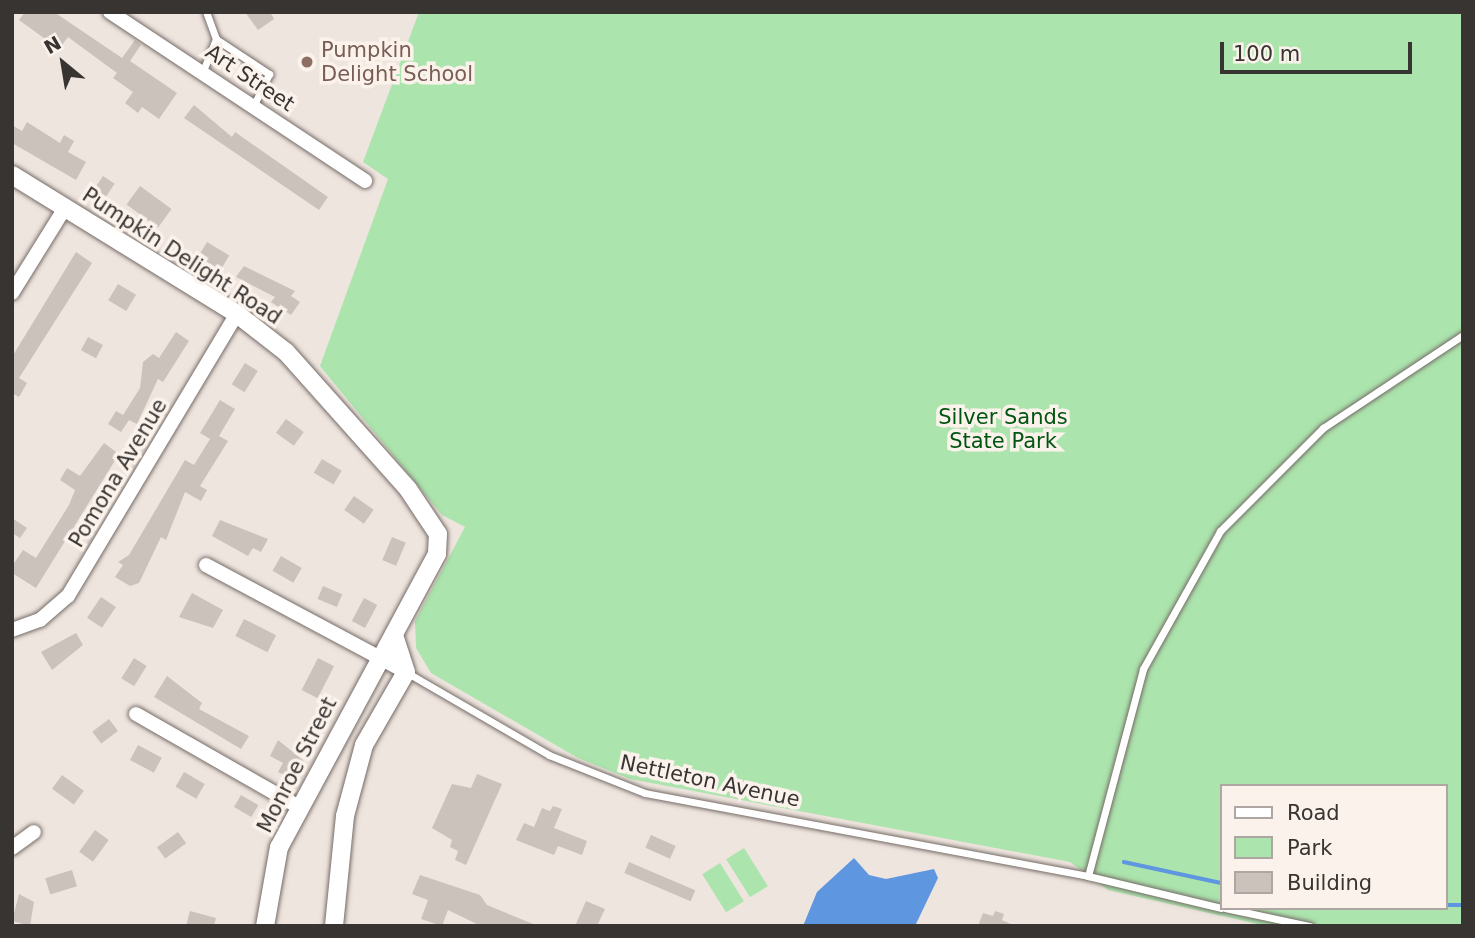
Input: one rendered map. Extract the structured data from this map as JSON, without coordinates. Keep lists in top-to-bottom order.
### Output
{
  "streets": {
    "street": [
      "Art Street",
      "Pumpkin Delight Road",
      "Pomona Avenue",
      "Monroe Street",
      "Nettleton Avenue"
    ]
  },
  "crossings": [
    ["Pumpkin Delight Road", "Pomona Avenue"],
    ["Pumpkin Delight Road", "Monroe Street"],
    ["Monroe Street", "Nettleton Avenue"]
  ],
  "parks": ["Silver Sands State Park"],
  "places": ["Pumpkin Delight School"],
  "legend": ["Road", "Park", "Building"],
  "scale_bar": "100 m",
  "north": "top left"
}
